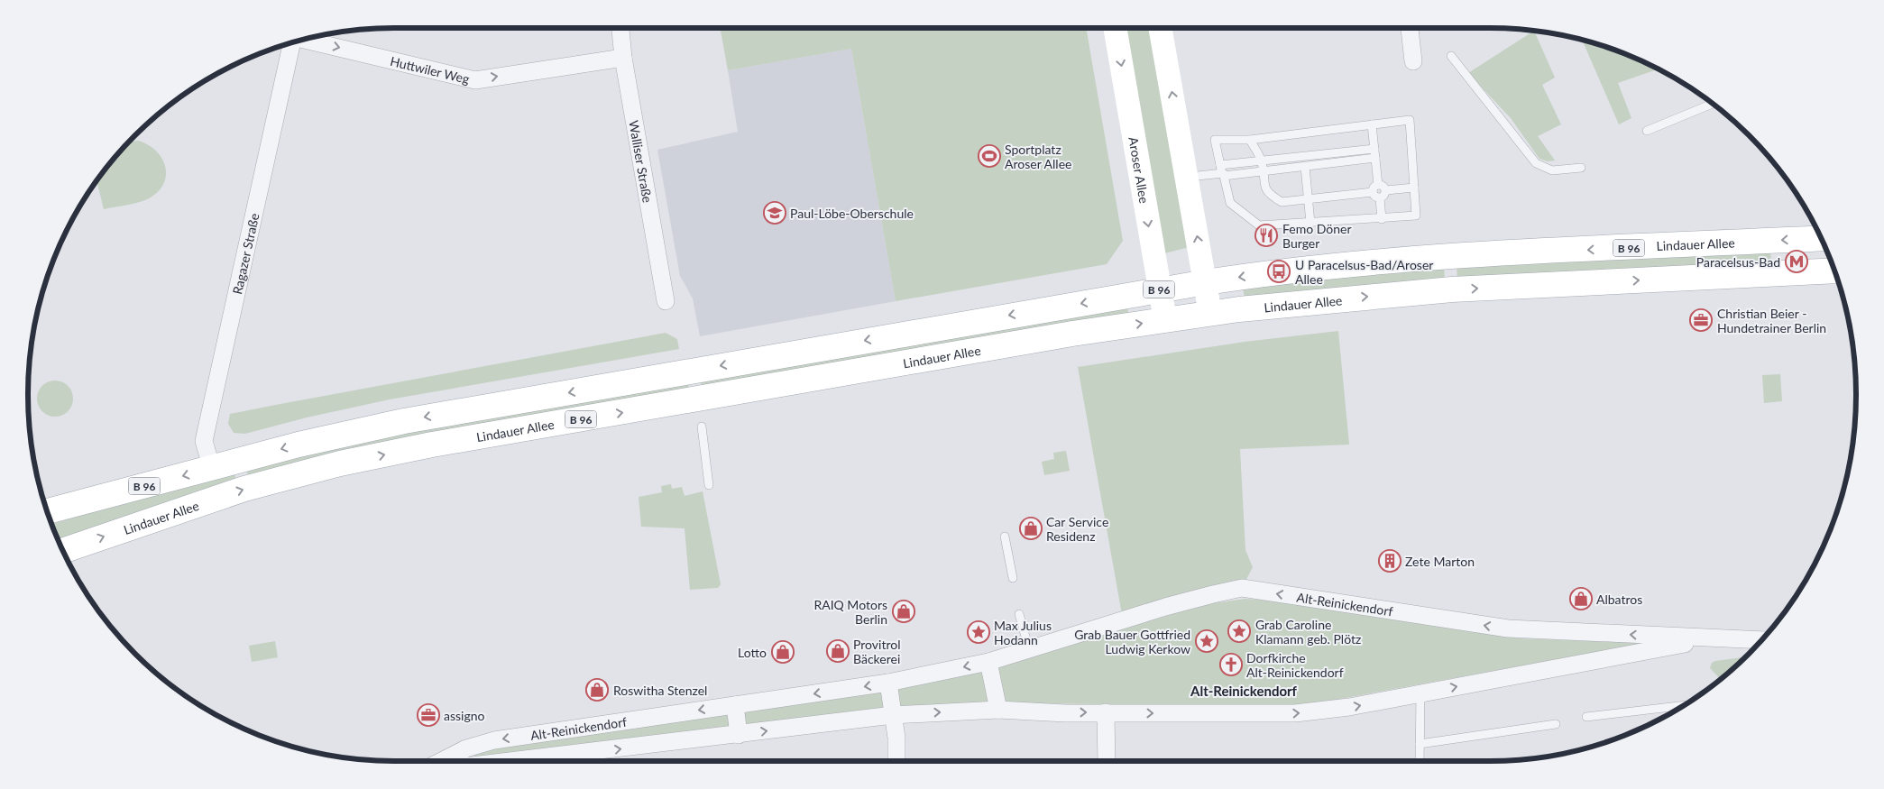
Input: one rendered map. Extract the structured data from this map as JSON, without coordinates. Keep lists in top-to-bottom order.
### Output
{
  "streets": {
    "main road": ["Aroser Allee", "Lindauer Allee", "B 96"],
    "street": [
      "Huttwiler Weg",
      "Walliser Straße",
      "Ragazer Straße",
      "Alt-Reinickendorf"
    ]
  },
  "crossings": [
    ["Huttwiler Weg", "Walliser Straße"],
    ["Aroser Allee", "Lindauer Allee"],
    ["Lindauer Allee", "Ragazer Straße"]
  ],
  "one_way": ["Huttwiler Weg"],
  "districts": ["Alt-Reinickendorf"],
  "places": {
    "sports": ["Sportplatz Aroser Allee"],
    "school or university": ["Paul-Löbe-Oberschule"],
    "restaurant": ["Femo Döner Burger"],
    "metro station": ["Paracelsus-Bad"],
    "bus stop": ["U Paracelsus-Bad/Aroser Allee"],
    "office": ["Christian Beier - Hundetrainer Berlin", "assigno"],
    "shop": [
      "Car Service Residenz",
      "Albatros",
      "RAIQ Motors Berlin",
      "Provitrol Bäckerei",
      "Lotto",
      "Roswitha Stenzel"
    ],
    "building": ["Zete Marton"],
    "place": ["Grab Caroline Klamann geb. Plötz", "Max Julius Hodann", "Grab Bauer Gottfried Ludwig Kerkow"],
    "church": ["Dorfkirche Alt-Reinickendorf"]
  }
}
